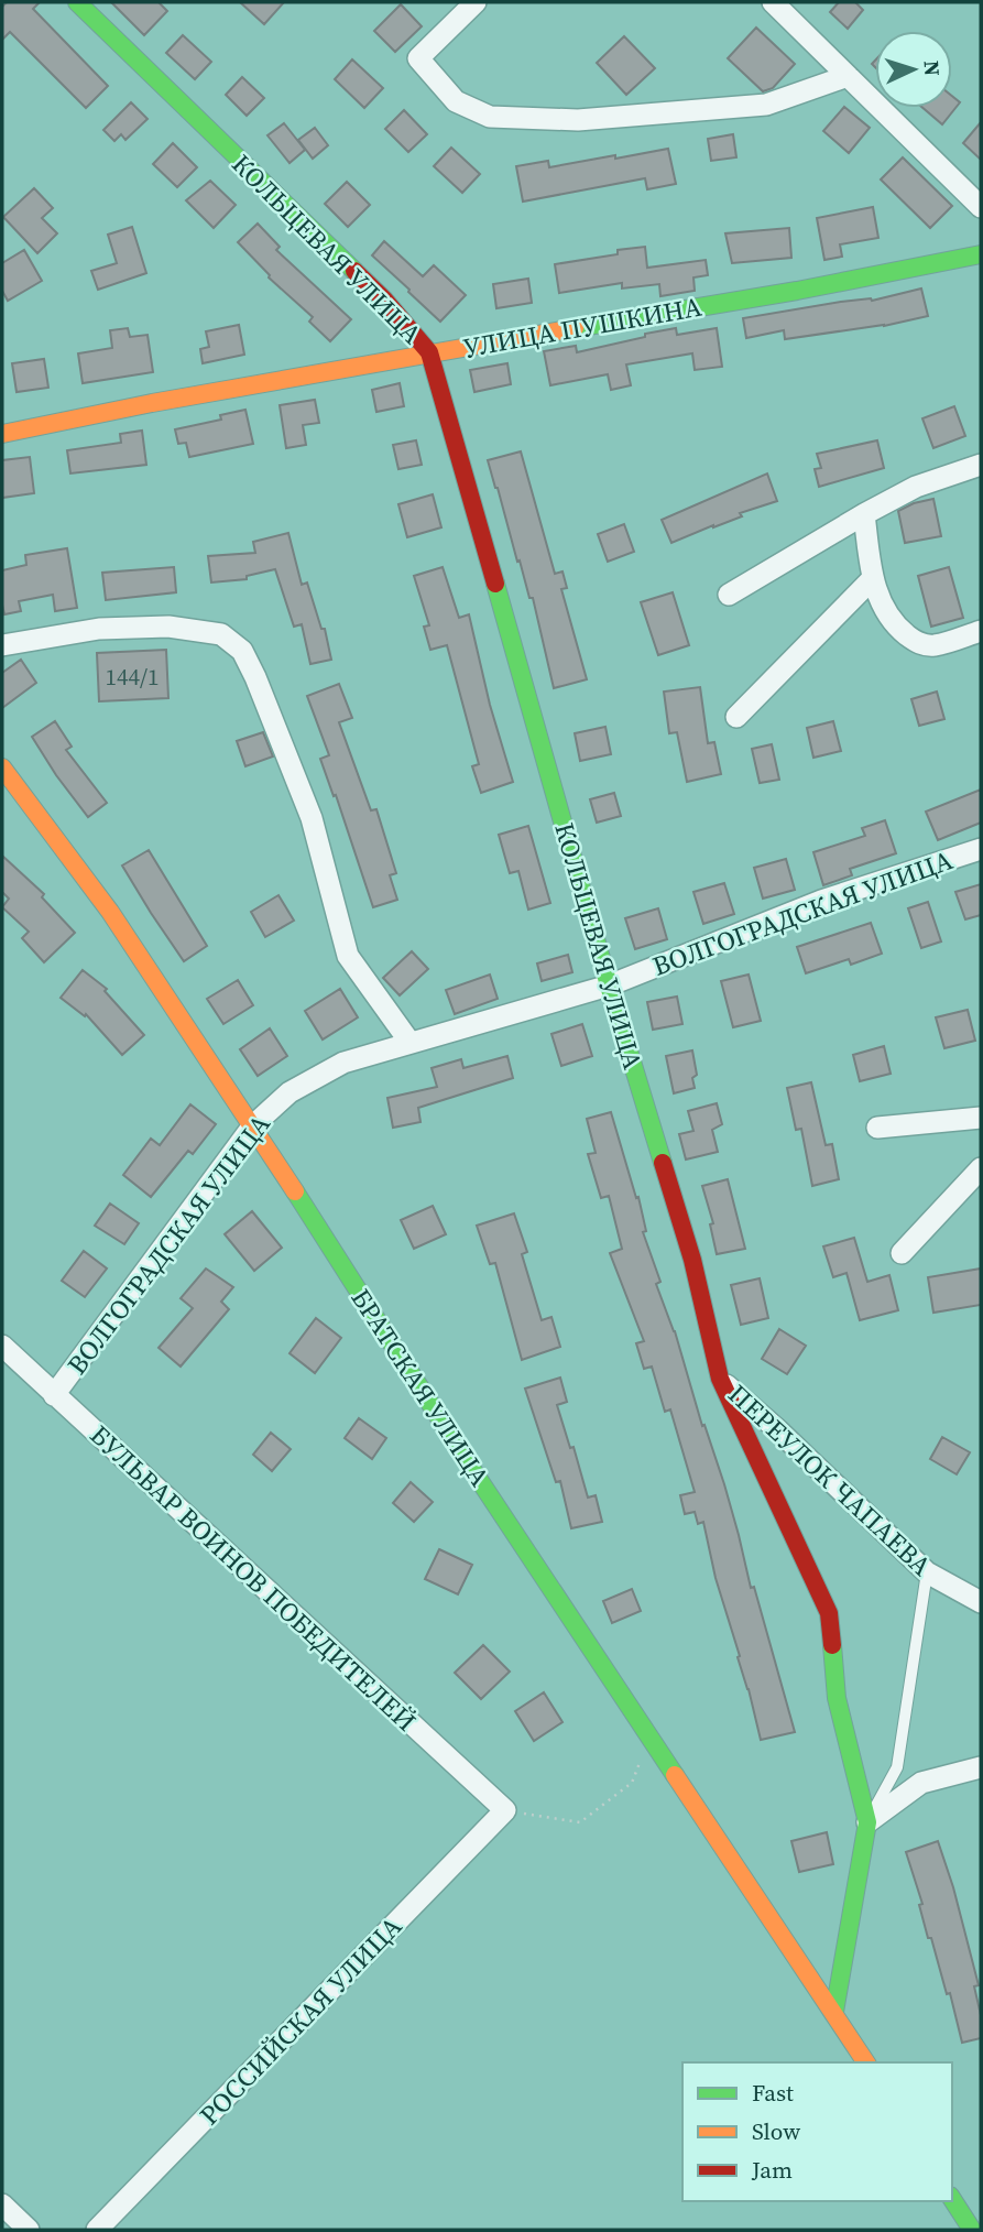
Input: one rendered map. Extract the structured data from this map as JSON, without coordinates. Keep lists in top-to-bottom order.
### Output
{
  "streets": {
    "street": [
      "КОЛЬЦЕВАЯ УЛИЦА",
      "УЛИЦА ПУШКИНА",
      "ВОЛГОГРАДСКАЯ УЛИЦА",
      "БРАТСКАЯ УЛИЦА",
      "ПЕРЕУЛОК ЧАПАЕВА",
      "БУЛЬВАР ВОИНОВ ПОБЕДИТЕЛЕЙ",
      "РОССИЙСКАЯ УЛИЦА"
    ]
  },
  "crossings": [
    ["КОЛЬЦЕВАЯ УЛИЦА", "УЛИЦА ПУШКИНА"],
    ["КОЛЬЦЕВАЯ УЛИЦА", "ВОЛГОГРАДСКАЯ УЛИЦА"],
    ["КОЛЬЦЕВАЯ УЛИЦА", "БРАТСКАЯ УЛИЦА"],
    ["КОЛЬЦЕВАЯ УЛИЦА", "ПЕРЕУЛОК ЧАПАЕВА"],
    ["ВОЛГОГРАДСКАЯ УЛИЦА", "БРАТСКАЯ УЛИЦА"],
    ["ВОЛГОГРАДСКАЯ УЛИЦА", "БУЛЬВАР ВОИНОВ ПОБЕДИТЕЛЕЙ"],
    ["БУЛЬВАР ВОИНОВ ПОБЕДИТЕЛЕЙ", "РОССИЙСКАЯ УЛИЦА"]
  ],
  "house_numbers": ["144/1"],
  "legend": ["Fast", "Slow", "Jam"],
  "north": "right"
}
